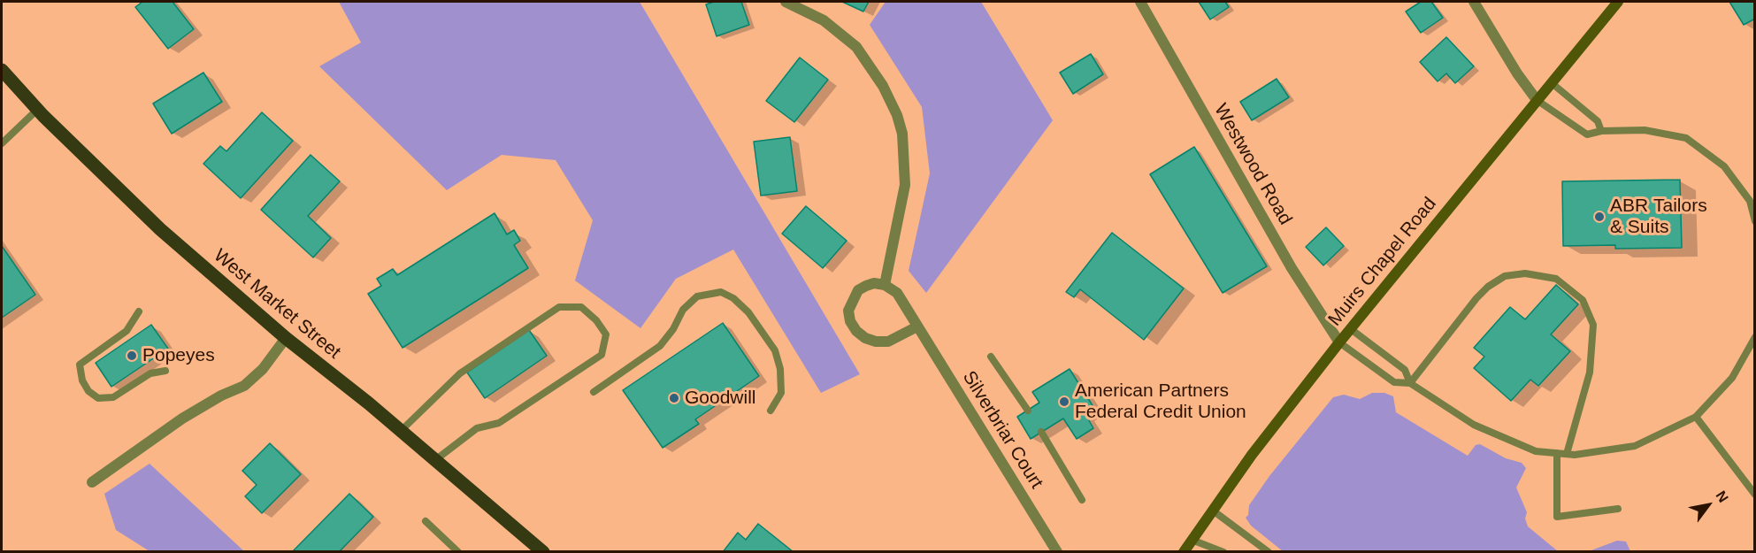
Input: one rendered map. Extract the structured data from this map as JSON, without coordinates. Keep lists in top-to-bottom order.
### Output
{
  "streets": {
    "main road": ["Muirs Chapel Road", "West Market Street"],
    "street": ["Westwood Road", "Silverbriar Court"]
  },
  "crossings": [
    ["Westwood Road", "Muirs Chapel Road"]
  ],
  "places": [
    "ABR Tailors & Suits",
    "Popeyes",
    "Goodwill",
    "American Partners Federal Credit Union"
  ],
  "north": "top right"
}
